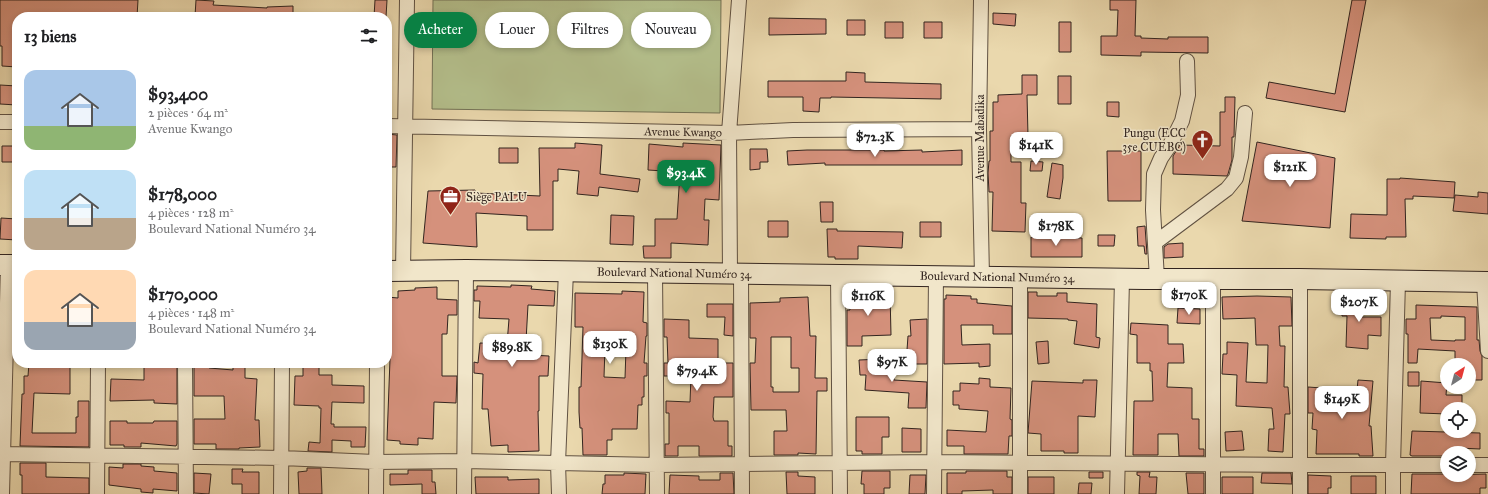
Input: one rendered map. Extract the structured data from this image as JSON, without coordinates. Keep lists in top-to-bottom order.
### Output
{
  "streets": {
    "main road": ["Boulevard National Numéro 34"],
    "street": ["Avenue Kwango", "Avenue Mabadika"]
  },
  "crossings": [
    ["Avenue Kwango", "Avenue Mabadika"],
    ["Avenue Mabadika", "Boulevard National Numéro 34"]
  ],
  "places": {
    "church": ["Pungu (ECC 35e CUEBC)"],
    "office": ["Siège PALU"]
  },
  "north": "top right",
  "page": {
    "chip": [
      "Acheter",
      "Louer",
      "Filtres",
      "Nouveau"
    ],
    "heading": "13 biens",
    "list": [
      {
        "name": "$93,400",
        "note": "2 pièces · 64 m² · Avenue Kwango"
      },
      {
        "name": "$178,000",
        "note": "4 pièces · 128 m² · Boulevard National Numéro 34"
      },
      {
        "name": "$170,000",
        "note": "4 pièces · 148 m² · Boulevard National Numéro 34"
      }
    ],
    "price": [
      "$72.3K",
      "$141K",
      "$121K",
      "$93.4K",
      "$178K",
      "$170K",
      "$116K",
      "$207K",
      "$130K",
      "$89.8K",
      "$97K",
      "$79.4K",
      "$149K"
    ]
  }
}
